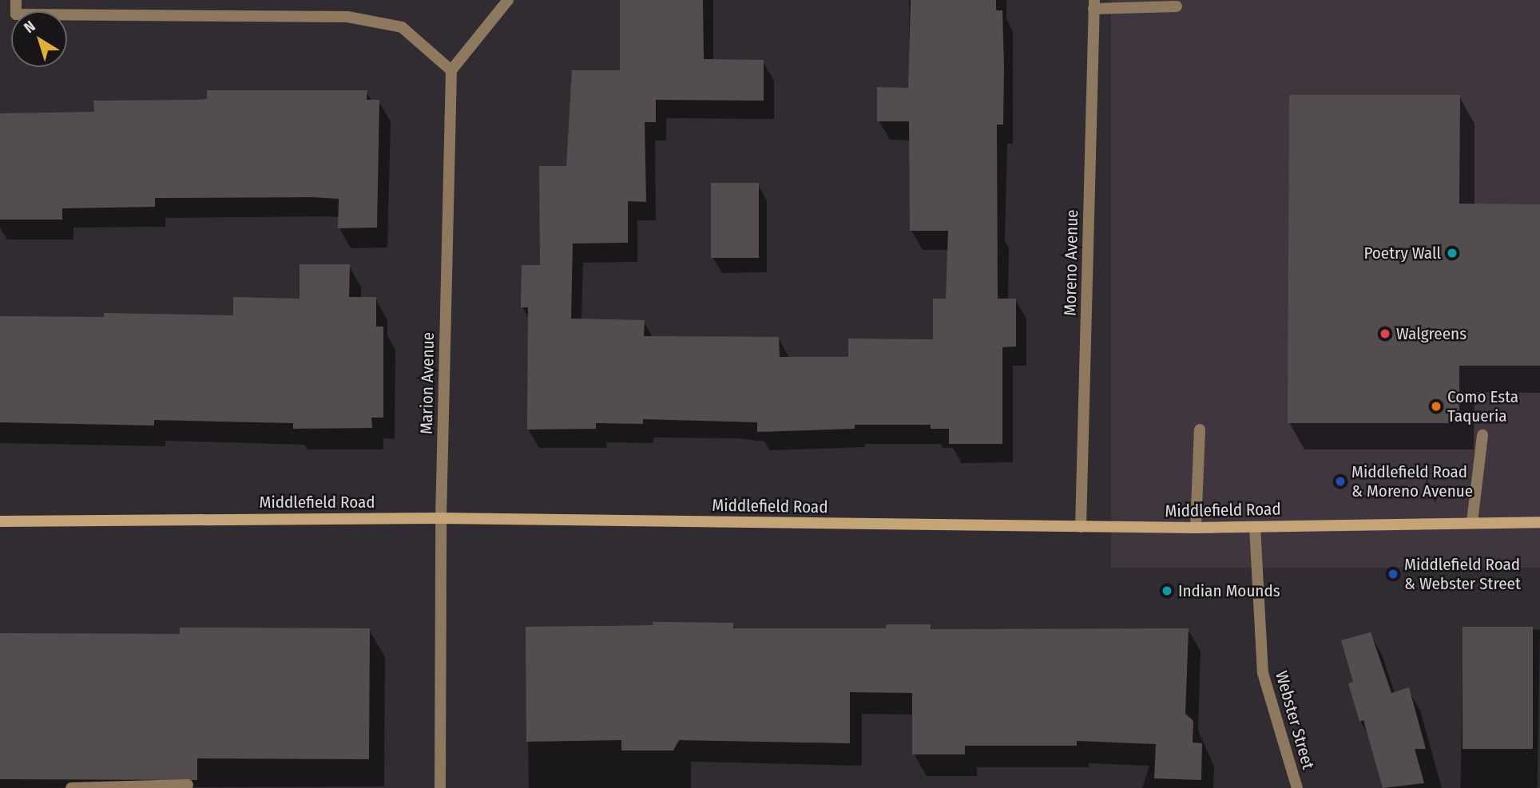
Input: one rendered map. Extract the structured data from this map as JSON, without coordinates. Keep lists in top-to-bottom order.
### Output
{
  "streets": {
    "main road": ["Middlefield Road"],
    "street": ["Moreno Avenue", "Marion Avenue", "Webster Street"]
  },
  "crossings": [
    ["Moreno Avenue", "Middlefield Road"],
    ["Marion Avenue", "Middlefield Road"],
    ["Middlefield Road", "Webster Street"]
  ],
  "places": [
    "Poetry Wall",
    "Walgreens",
    "Como Esta Taqueria",
    "Middlefield Road & Moreno Avenue",
    "Middlefield Road & Webster Street",
    "Indian Mounds"
  ],
  "north": "top left"
}
